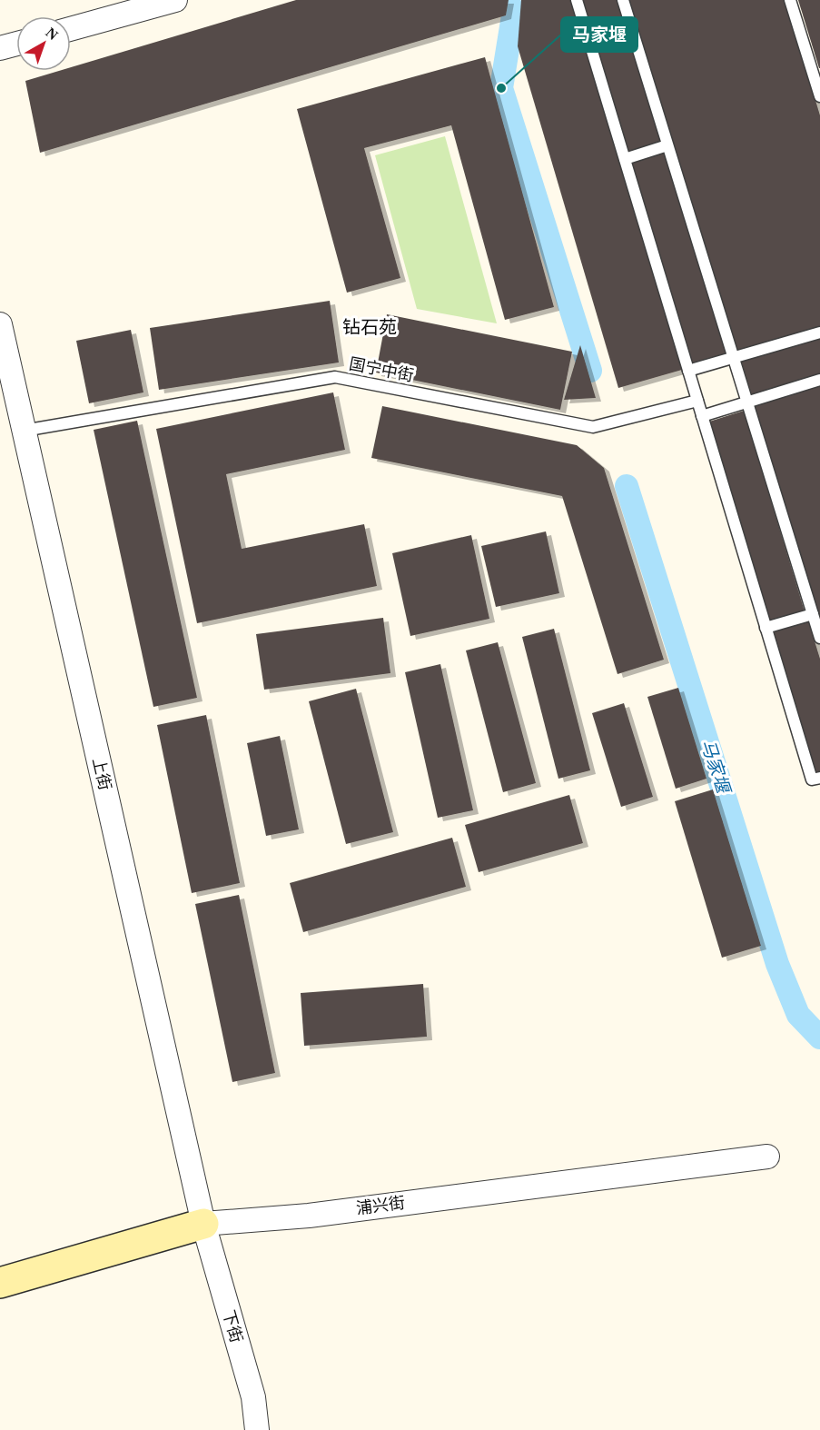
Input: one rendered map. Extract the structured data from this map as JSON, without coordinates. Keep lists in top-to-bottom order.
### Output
{
  "streets": {
    "street": ["上街", "浦兴街", "下街"],
    "lane": ["国宁中街"]
  },
  "crossings": [
    ["国宁中街", "上街"],
    ["上街", "浦兴街"],
    ["上街", "下街"],
    ["浦兴街", "下街"]
  ],
  "districts": ["钻石苑"],
  "water": ["马家堰"],
  "places": ["马家堰"],
  "north": "top right"
}
